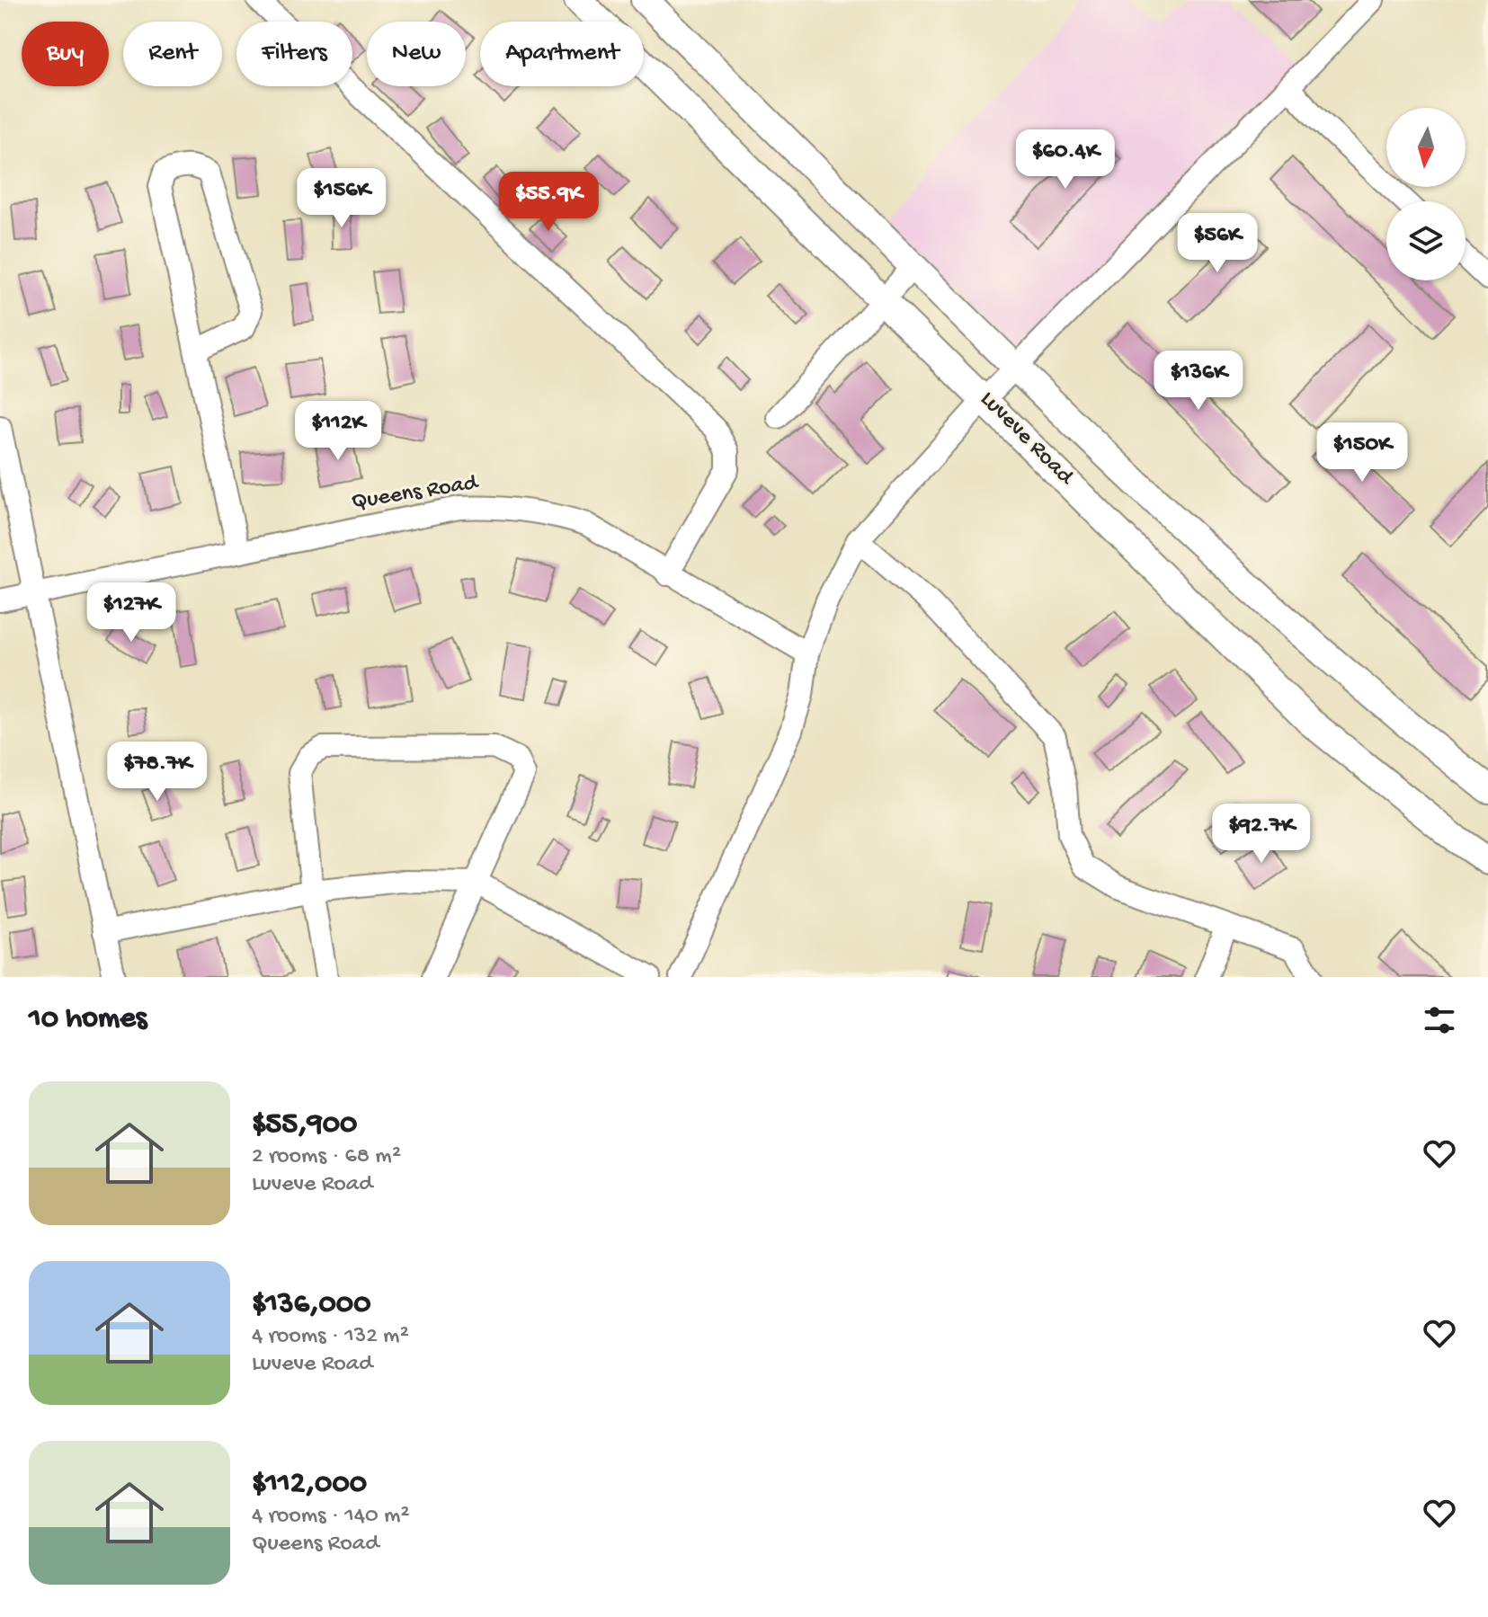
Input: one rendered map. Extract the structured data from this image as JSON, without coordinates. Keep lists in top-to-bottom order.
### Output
{
  "streets": {
    "street": ["Luveve Road", "Queens Road"]
  },
  "north": "bottom",
  "page": {
    "chip": [
      "Buy",
      "Rent",
      "Filters",
      "New",
      "Apartment"
    ],
    "price": [
      "$60.4K",
      "$156K",
      "$55.9K",
      "$56K",
      "$136K",
      "$112K",
      "$150K",
      "$127K",
      "$78.7K",
      "$92.7K"
    ],
    "heading": "10 homes",
    "list": [
      {
        "name": "$55,900",
        "note": "2 rooms · 68 m² · Luveve Road"
      },
      {
        "name": "$136,000",
        "note": "4 rooms · 132 m² · Luveve Road"
      },
      {
        "name": "$112,000",
        "note": "4 rooms · 140 m² · Queens Road"
      }
    ]
  }
}
